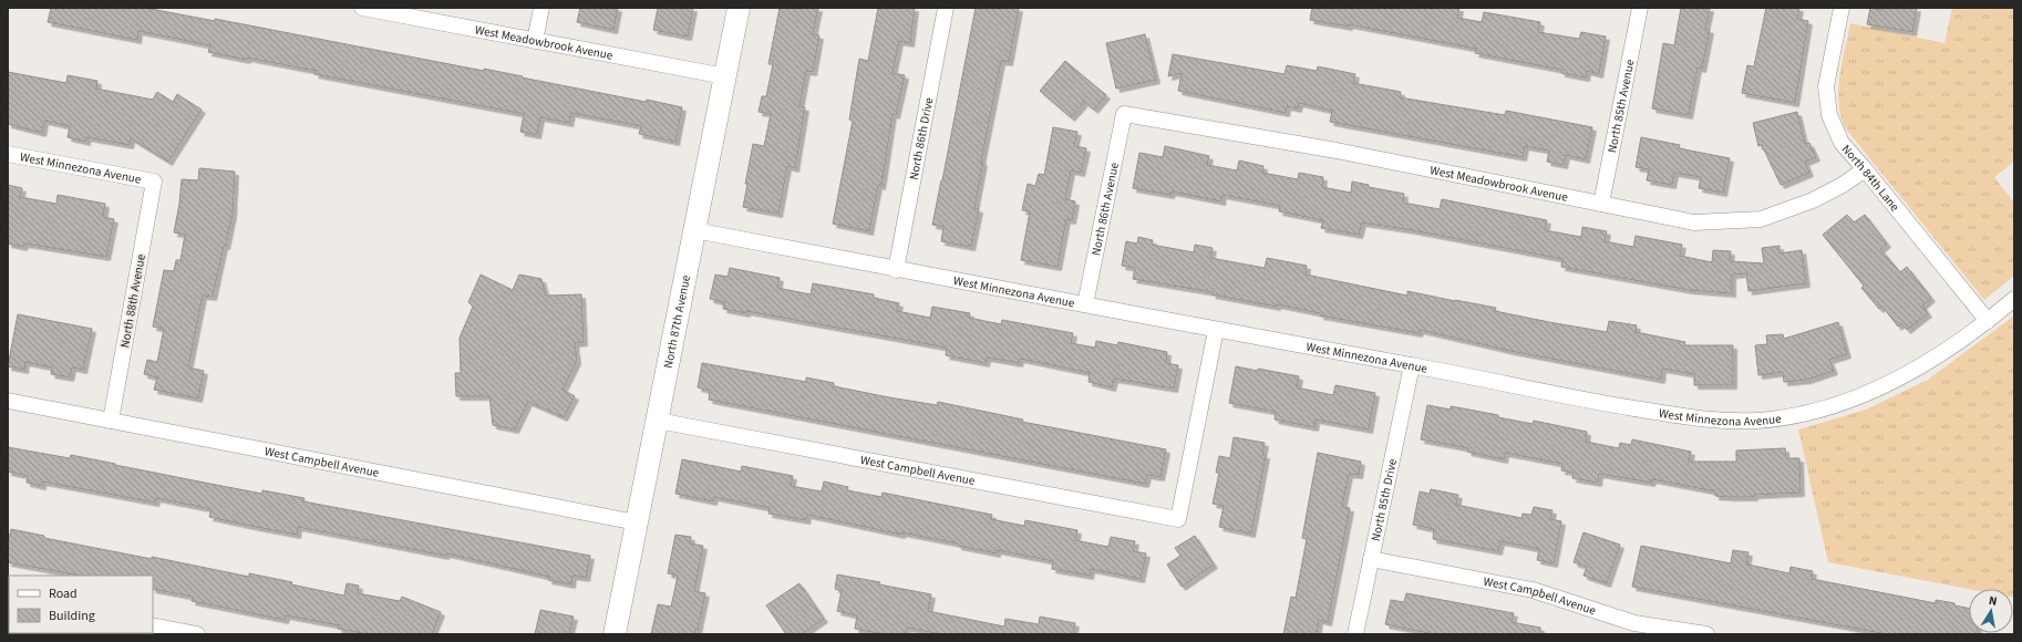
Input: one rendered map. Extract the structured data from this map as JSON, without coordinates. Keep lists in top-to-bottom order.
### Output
{
  "streets": {
    "street": [
      "West Meadowbrook Avenue",
      "North 85th Avenue",
      "North 86th Drive",
      "West Minnezona Avenue",
      "North 84th Lane",
      "North 86th Avenue",
      "North 88th Avenue",
      "North 87th Avenue",
      "West Campbell Avenue",
      "North 85th Drive"
    ]
  },
  "crossings": [
    ["West Meadowbrook Avenue", "North 85th Avenue"],
    ["West Meadowbrook Avenue", "North 84th Lane"],
    ["West Meadowbrook Avenue", "North 86th Avenue"],
    ["West Meadowbrook Avenue", "North 87th Avenue"],
    ["North 86th Drive", "West Minnezona Avenue"],
    ["West Minnezona Avenue", "North 84th Lane"],
    ["West Minnezona Avenue", "North 86th Avenue"],
    ["West Minnezona Avenue", "North 88th Avenue"],
    ["West Minnezona Avenue", "North 87th Avenue"],
    ["West Minnezona Avenue", "West Campbell Avenue"],
    ["West Minnezona Avenue", "North 85th Drive"],
    ["North 88th Avenue", "West Campbell Avenue"],
    ["North 87th Avenue", "West Campbell Avenue"],
    ["West Campbell Avenue", "North 85th Drive"]
  ],
  "legend": ["Road", "Building"],
  "north": "top"
}
